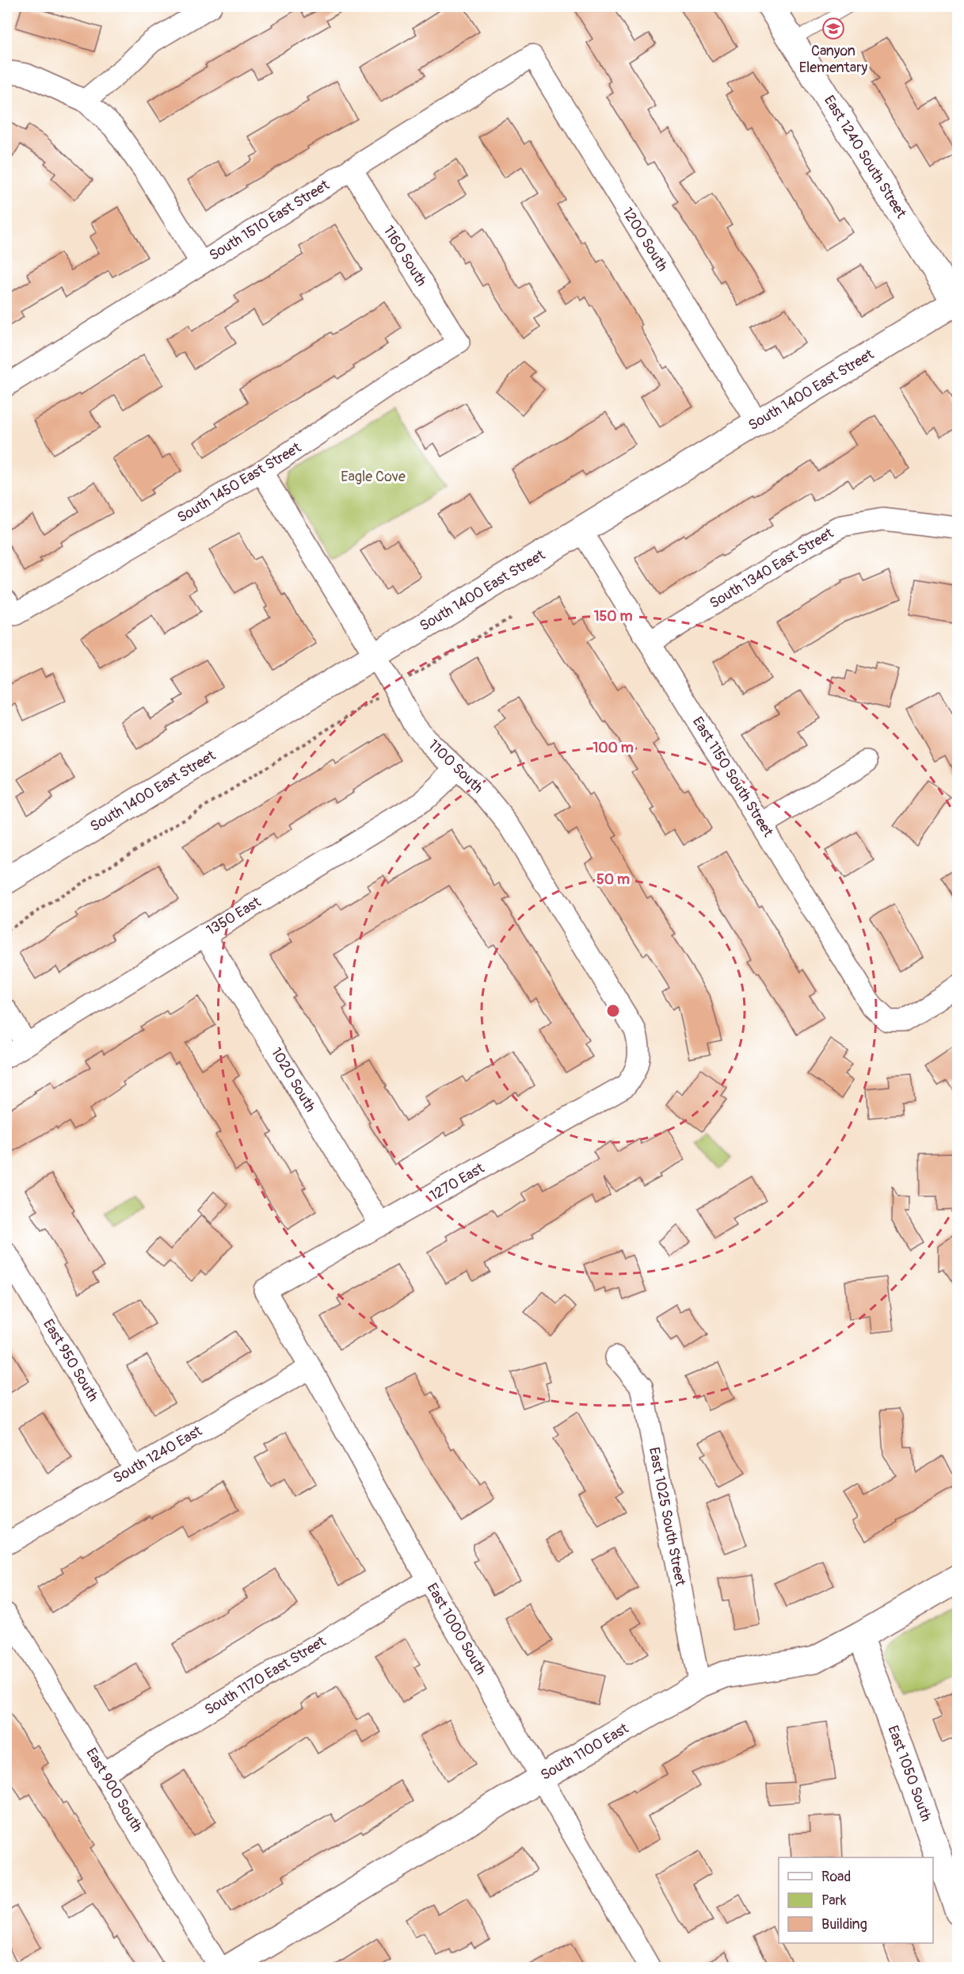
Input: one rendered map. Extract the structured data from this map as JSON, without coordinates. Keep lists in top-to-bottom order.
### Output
{
  "streets": {
    "street": [
      "East 1240 South Street",
      "South 1510 East Street",
      "1200 South",
      "1160 South",
      "South 1400 East Street",
      "South 1450 East Street",
      "South 1340 East Street",
      "1100 South",
      "East 1150 South Street",
      "1350 East",
      "1020 South",
      "1270 East",
      "East 950 South",
      "South 1240 East",
      "East 1025 South Street",
      "East 1000 South",
      "South 1170 East Street",
      "South 1100 East",
      "East 1050 South",
      "East 900 South"
    ]
  },
  "crossings": [
    ["East 1240 South Street", "South 1400 East Street"],
    ["South 1510 East Street", "1200 South"],
    ["South 1510 East Street", "1160 South"],
    ["1200 South", "South 1400 East Street"],
    ["1160 South", "South 1450 East Street"],
    ["South 1400 East Street", "1100 South"],
    ["South 1400 East Street", "East 1150 South Street"],
    ["South 1450 East Street", "1100 South"],
    ["South 1340 East Street", "East 1150 South Street"],
    ["1100 South", "1350 East"],
    ["1100 South", "1270 East"],
    ["1350 East", "1020 South"],
    ["1020 South", "1270 East"],
    ["1270 East", "East 1000 South"],
    ["East 950 South", "South 1240 East"],
    ["South 1240 East", "East 1000 South"],
    ["East 1025 South Street", "South 1100 East"],
    ["East 1000 South", "South 1170 East Street"],
    ["East 1000 South", "South 1100 East"],
    ["South 1170 East Street", "East 900 South"],
    ["South 1100 East", "East 1050 South"]
  ],
  "parks": ["Eagle Cove"],
  "places": {
    "school or university": ["Canyon Elementary"]
  },
  "legend": ["Road", "Park", "Building"],
  "rings": ["150 m", "100 m", "50 m"]
}
